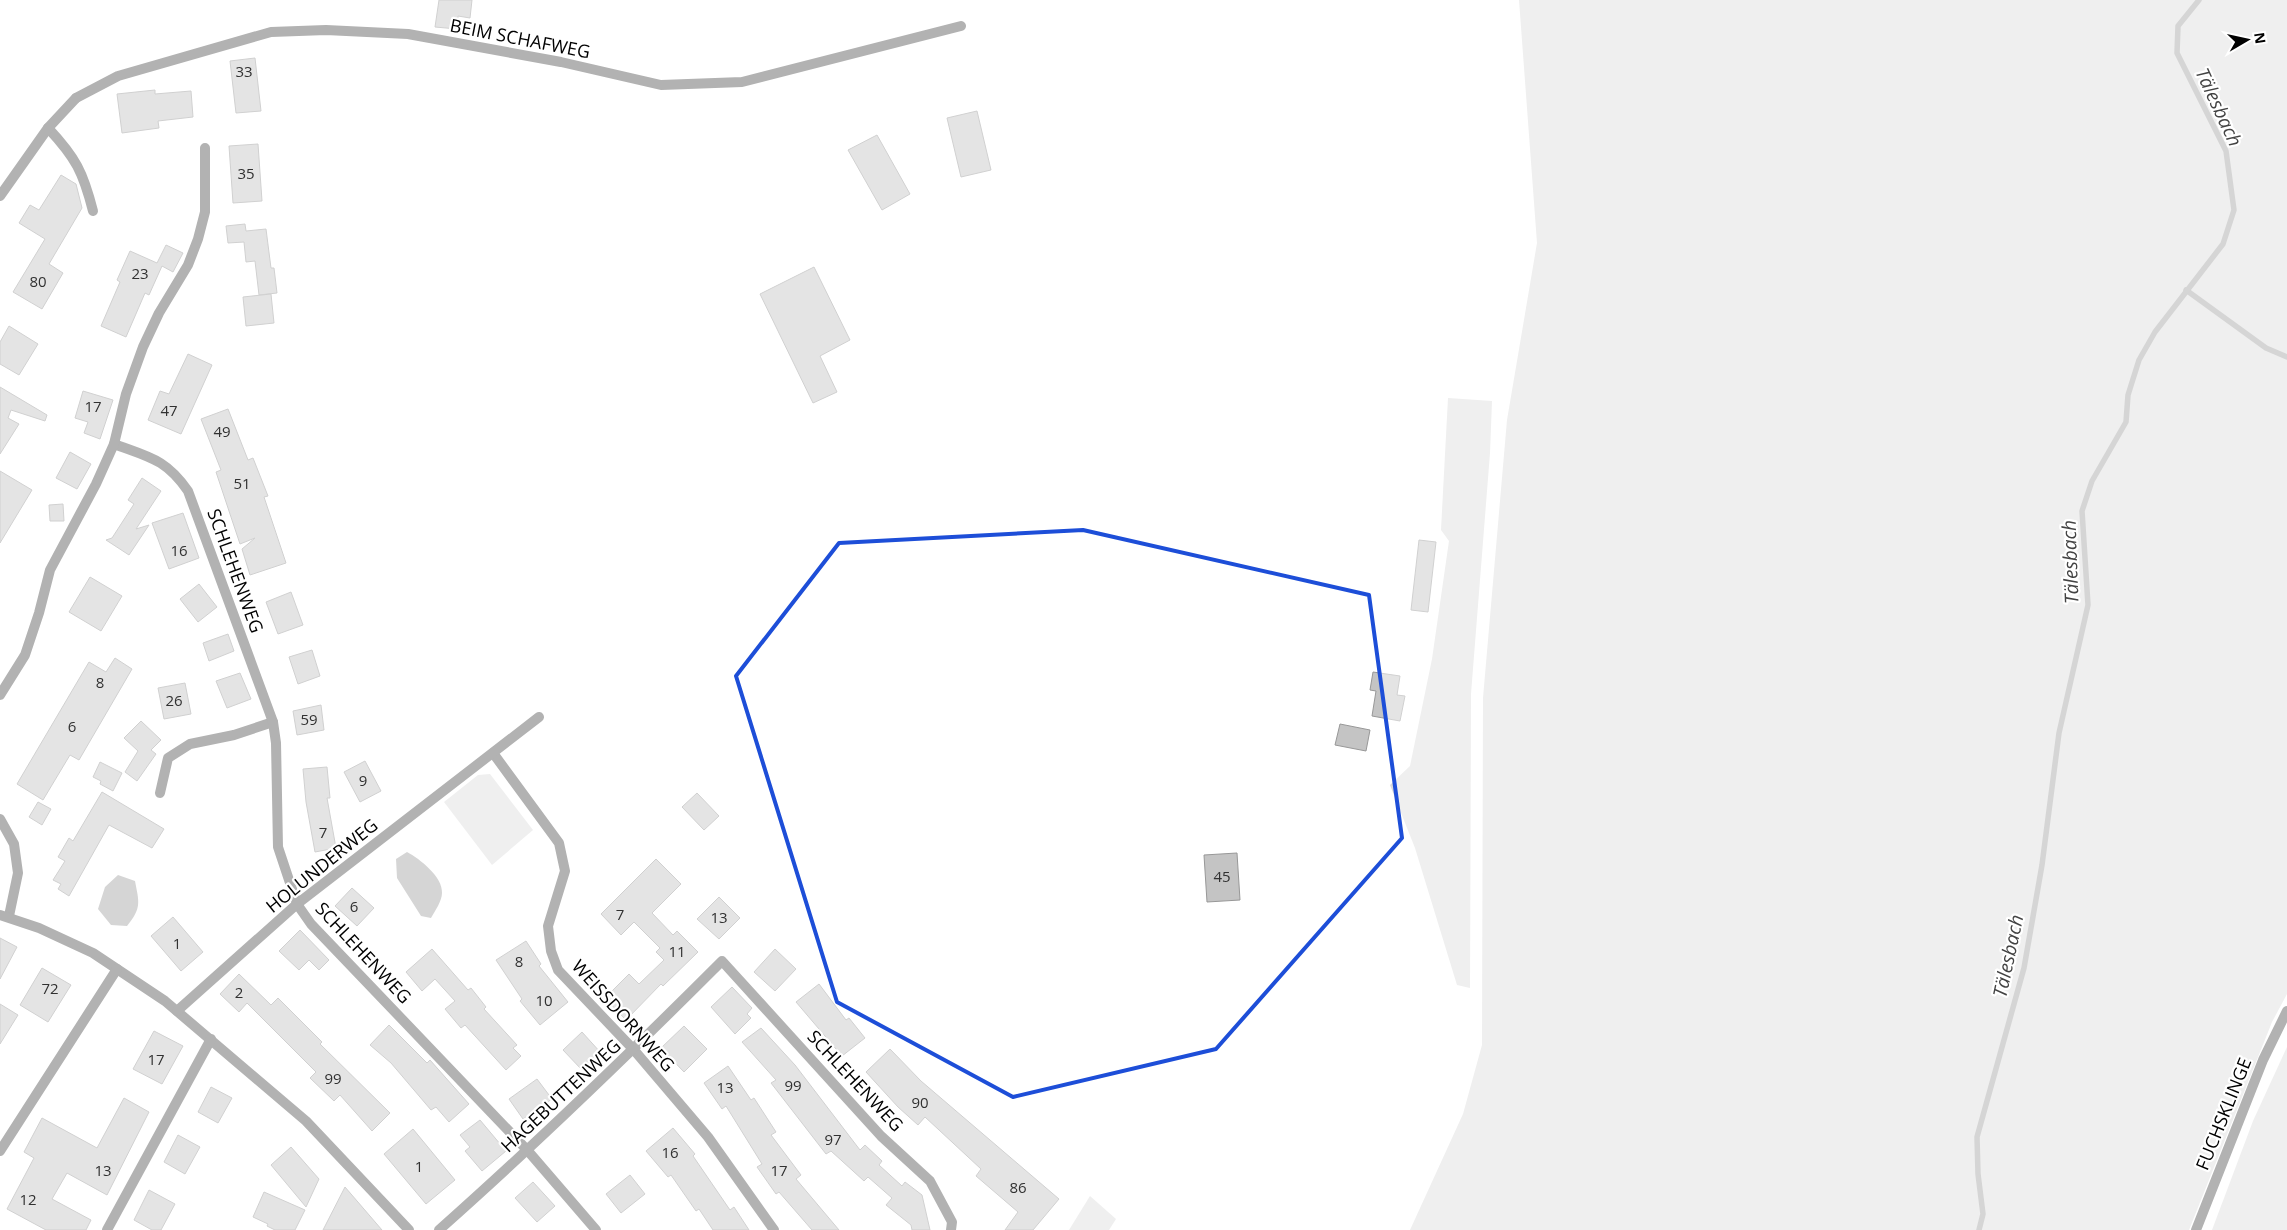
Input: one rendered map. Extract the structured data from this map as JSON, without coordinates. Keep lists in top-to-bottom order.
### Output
{
  "streets": {
    "street": [
      "BEIM SCHAFWEG",
      "SCHLEHENWEG",
      "HOLUNDERWEG",
      "WEISSDORNWEG",
      "HAGEBUTTENWEG",
      "FUCHSKLINGE"
    ]
  },
  "crossings": [
    ["SCHLEHENWEG", "HOLUNDERWEG"],
    ["SCHLEHENWEG", "HAGEBUTTENWEG"],
    ["HOLUNDERWEG", "WEISSDORNWEG"],
    ["WEISSDORNWEG", "HAGEBUTTENWEG"]
  ],
  "water": ["Tälesbach"],
  "house_numbers": [
    "33",
    "35",
    "23",
    "80",
    "17",
    "47",
    "49",
    "51",
    "16",
    "8",
    "26",
    "59",
    "6",
    "9",
    "7",
    "45",
    "6",
    "7",
    "13",
    "1",
    "11",
    "8",
    "72",
    "2",
    "10",
    "17",
    "99",
    "99",
    "13",
    "90",
    "97",
    "16",
    "1",
    "13",
    "17",
    "86",
    "12"
  ],
  "north": "right"
}
